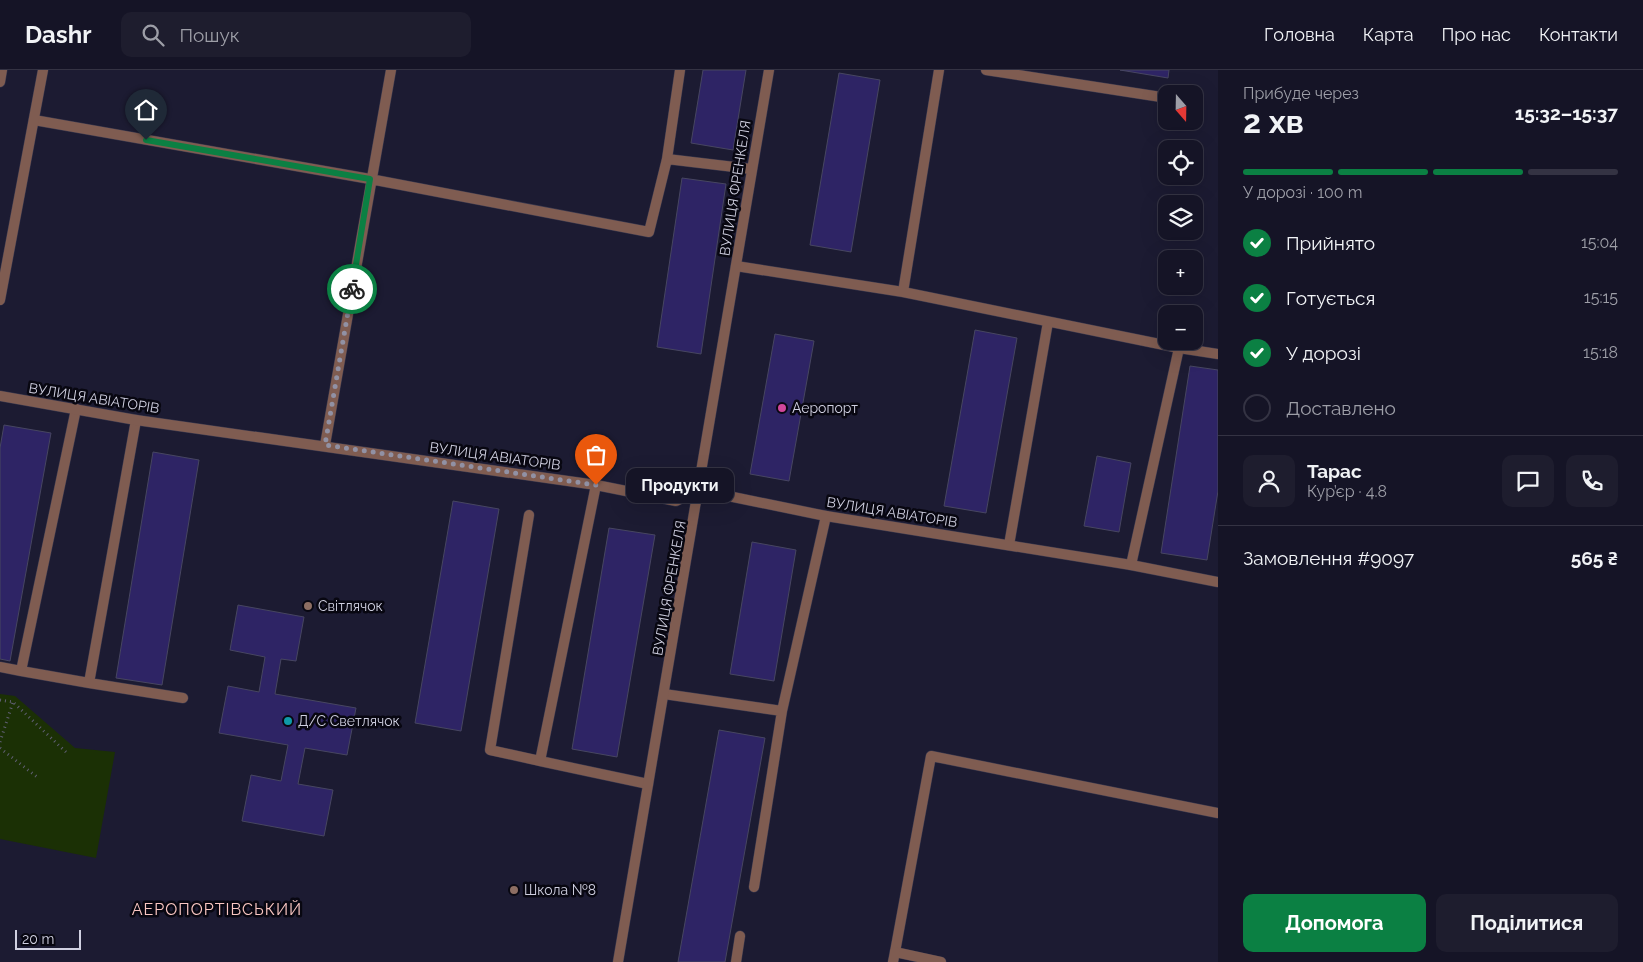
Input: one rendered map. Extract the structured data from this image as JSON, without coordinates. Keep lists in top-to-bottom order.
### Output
{
  "streets": {
    "street": ["ВУЛИЦЯ ФРЕНКЕЛЯ", "ВУЛИЦЯ АВІАТОРІВ"]
  },
  "crossings": [
    ["ВУЛИЦЯ ФРЕНКЕЛЯ", "ВУЛИЦЯ АВІАТОРІВ"]
  ],
  "districts": ["АЕРОПОРТІВСЬКИЙ"],
  "places": [
    "Аеропорт",
    "Продукти",
    "Світлячок",
    "Д/С Светлячок",
    "Школа №8"
  ],
  "scale_bar": "20 m",
  "north": "bottom",
  "page": {
    "header": "Dashr",
    "search": "Пошук",
    "nav": [
      "Головна",
      "Карта",
      "Про нас",
      "Контакти"
    ],
    "heading": ["2 хв", "Прибуде через", "15:32–15:37"],
    "panel": [
      "Тарас",
      "Кур’єр · 4.8",
      "Замовлення #9097",
      "565 ₴"
    ],
    "map_buttons": ["+", "−"],
    "bar": "У дорозі · 100 m",
    "list": [
      ["Прийнято", "15:04"],
      ["Готується", "15:15"],
      ["У дорозі", "15:18"],
      "Доставлено"
    ],
    "bubble": "Продукти",
    "buttons": ["Допомога", "Поділитися"],
    "scale": "20 m"
  }
}
